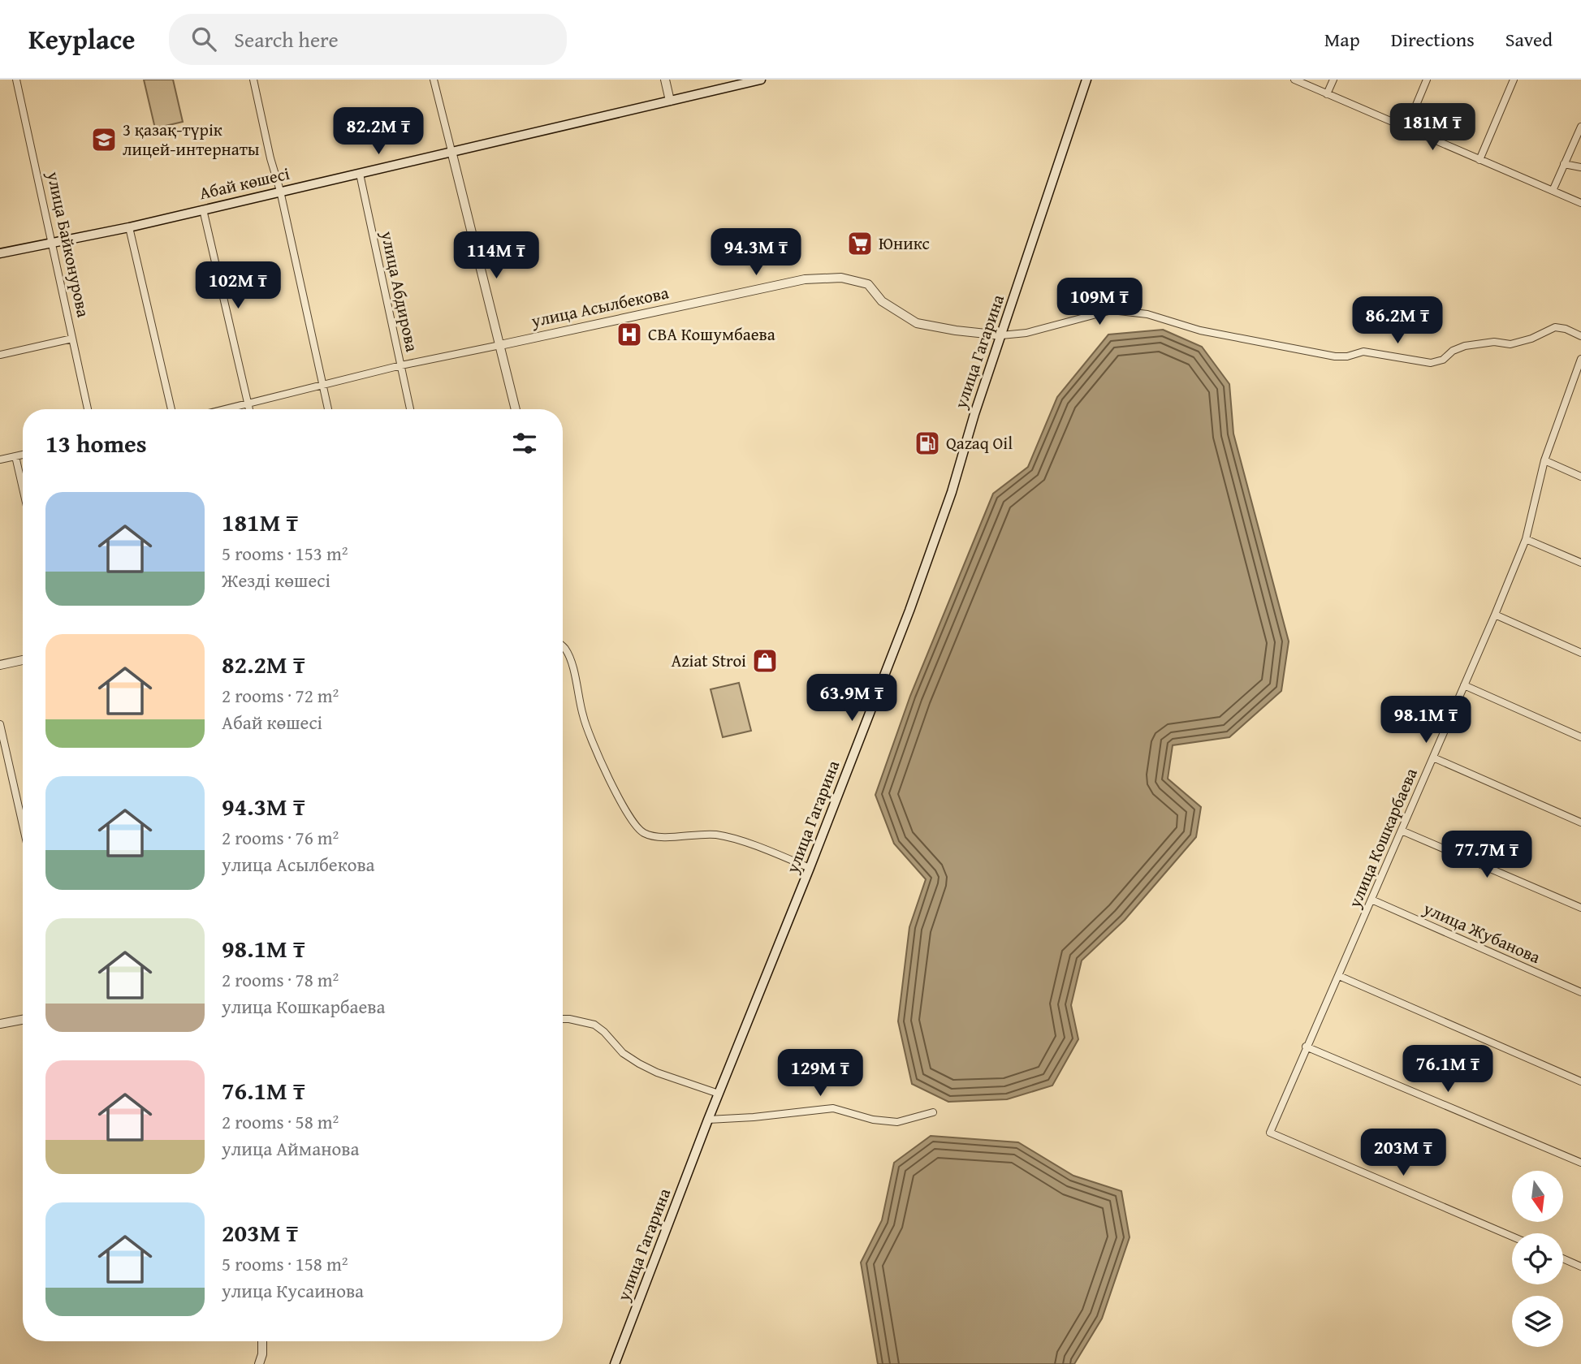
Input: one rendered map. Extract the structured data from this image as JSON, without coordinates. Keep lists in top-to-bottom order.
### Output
{
  "streets": {
    "main road": ["Абай көшесі", "улица Гагарина"],
    "street": [
      "улица Байконурова",
      "улица Абдирова",
      "улица Асылбекова",
      "улица Кошкарбаева",
      "улица Жубанова"
    ]
  },
  "crossings": [
    ["Абай көшесі", "улица Байконурова"],
    ["Абай көшесі", "улица Абдирова"],
    ["улица Абдирова", "улица Асылбекова"],
    ["улица Асылбекова", "улица Гагарина"],
    ["улица Кошкарбаева", "улица Жубанова"]
  ],
  "places": {
    "school or university": ["3 қазақ-түрік лицей-интернаты"],
    "supermarket": ["Юникс"],
    "hospital": ["СВА Кошумбаева"],
    "fuel station": ["Qazaq Oil"],
    "shop": ["Aziat Stroi"]
  },
  "north": "bottom",
  "page": {
    "header": "Keyplace",
    "search": "Search here",
    "nav": ["Map", "Directions", "Saved"],
    "price": [
      "181M ₸",
      "82.2M ₸",
      "94.3M ₸",
      "114M ₸",
      "102M ₸",
      "109M ₸",
      "86.2M ₸",
      "63.9M ₸",
      "98.1M ₸",
      "77.7M ₸",
      "76.1M ₸",
      "129M ₸",
      "203M ₸"
    ],
    "heading": "13 homes",
    "list": [
      {
        "name": "181M ₸",
        "note": "5 rooms · 153 m² · Жезді көшесі"
      },
      {
        "name": "82.2M ₸",
        "note": "2 rooms · 72 m² · Абай көшесі"
      },
      {
        "name": "94.3M ₸",
        "note": "2 rooms · 76 m² · улица Асылбекова"
      },
      {
        "name": "98.1M ₸",
        "note": "2 rooms · 78 m² · улица Кошкарбаева"
      },
      {
        "name": "76.1M ₸",
        "note": "2 rooms · 58 m² · улица Айманова"
      },
      {
        "name": "203M ₸",
        "note": "5 rooms · 158 m² · улица Кусаинова"
      }
    ]
  }
}
